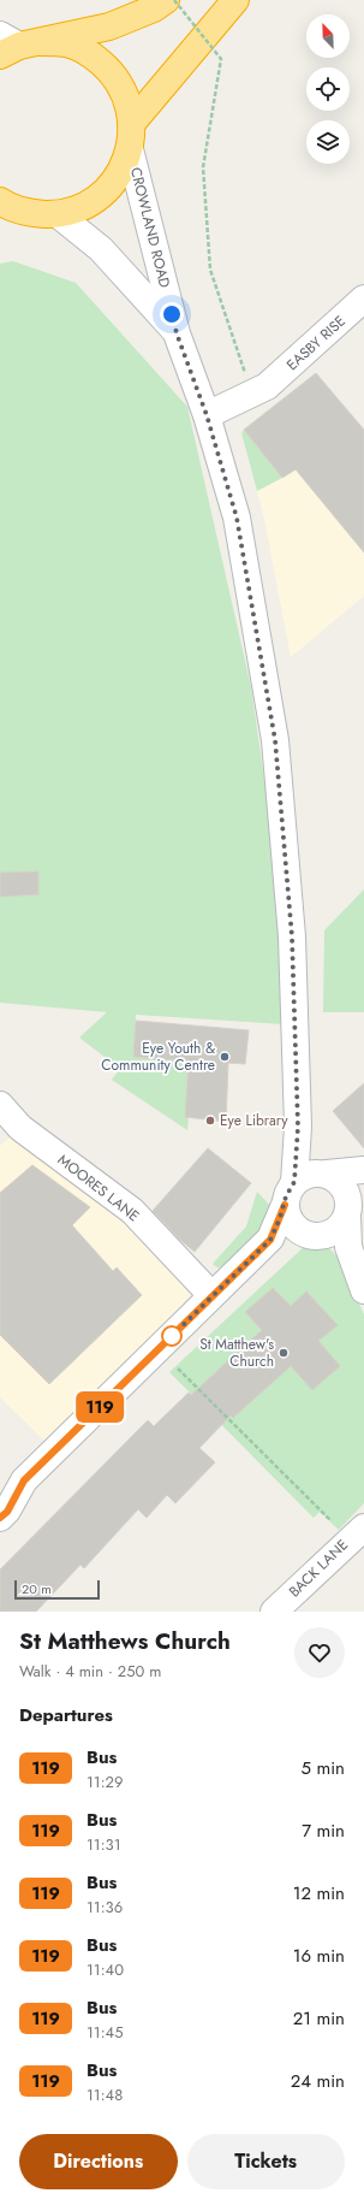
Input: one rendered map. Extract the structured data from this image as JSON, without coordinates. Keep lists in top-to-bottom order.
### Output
{
  "streets": {
    "street": [
      "CROWLAND ROAD",
      "EASBY RISE",
      "MOORES LANE",
      "BACK LANE"
    ]
  },
  "crossings": [
    ["CROWLAND ROAD", "EASBY RISE"]
  ],
  "places": ["Eye Youth & Community Centre", "Eye Library", "St Matthew's Church"],
  "lines": ["bus line 119"],
  "scale_bar": "20 m",
  "north": "top left",
  "page": {
    "on_map": "119",
    "scale": "20 m",
    "heading": [
      ["St Matthews Church", "Walk · 4 min · 250 m"],
      "Departures"
    ],
    "list": [
      {
        "mark": "119",
        "name": "Bus",
        "note": "11:29",
        "value": "5 min"
      },
      {
        "mark": "119",
        "name": "Bus",
        "note": "11:31",
        "value": "7 min"
      },
      {
        "mark": "119",
        "name": "Bus",
        "note": "11:36",
        "value": "12 min"
      },
      {
        "mark": "119",
        "name": "Bus",
        "note": "11:40",
        "value": "16 min"
      },
      {
        "mark": "119",
        "name": "Bus",
        "note": "11:45",
        "value": "21 min"
      },
      {
        "mark": "119",
        "name": "Bus",
        "note": "11:48",
        "value": "24 min"
      }
    ],
    "buttons": ["Directions", "Tickets"]
  }
}
